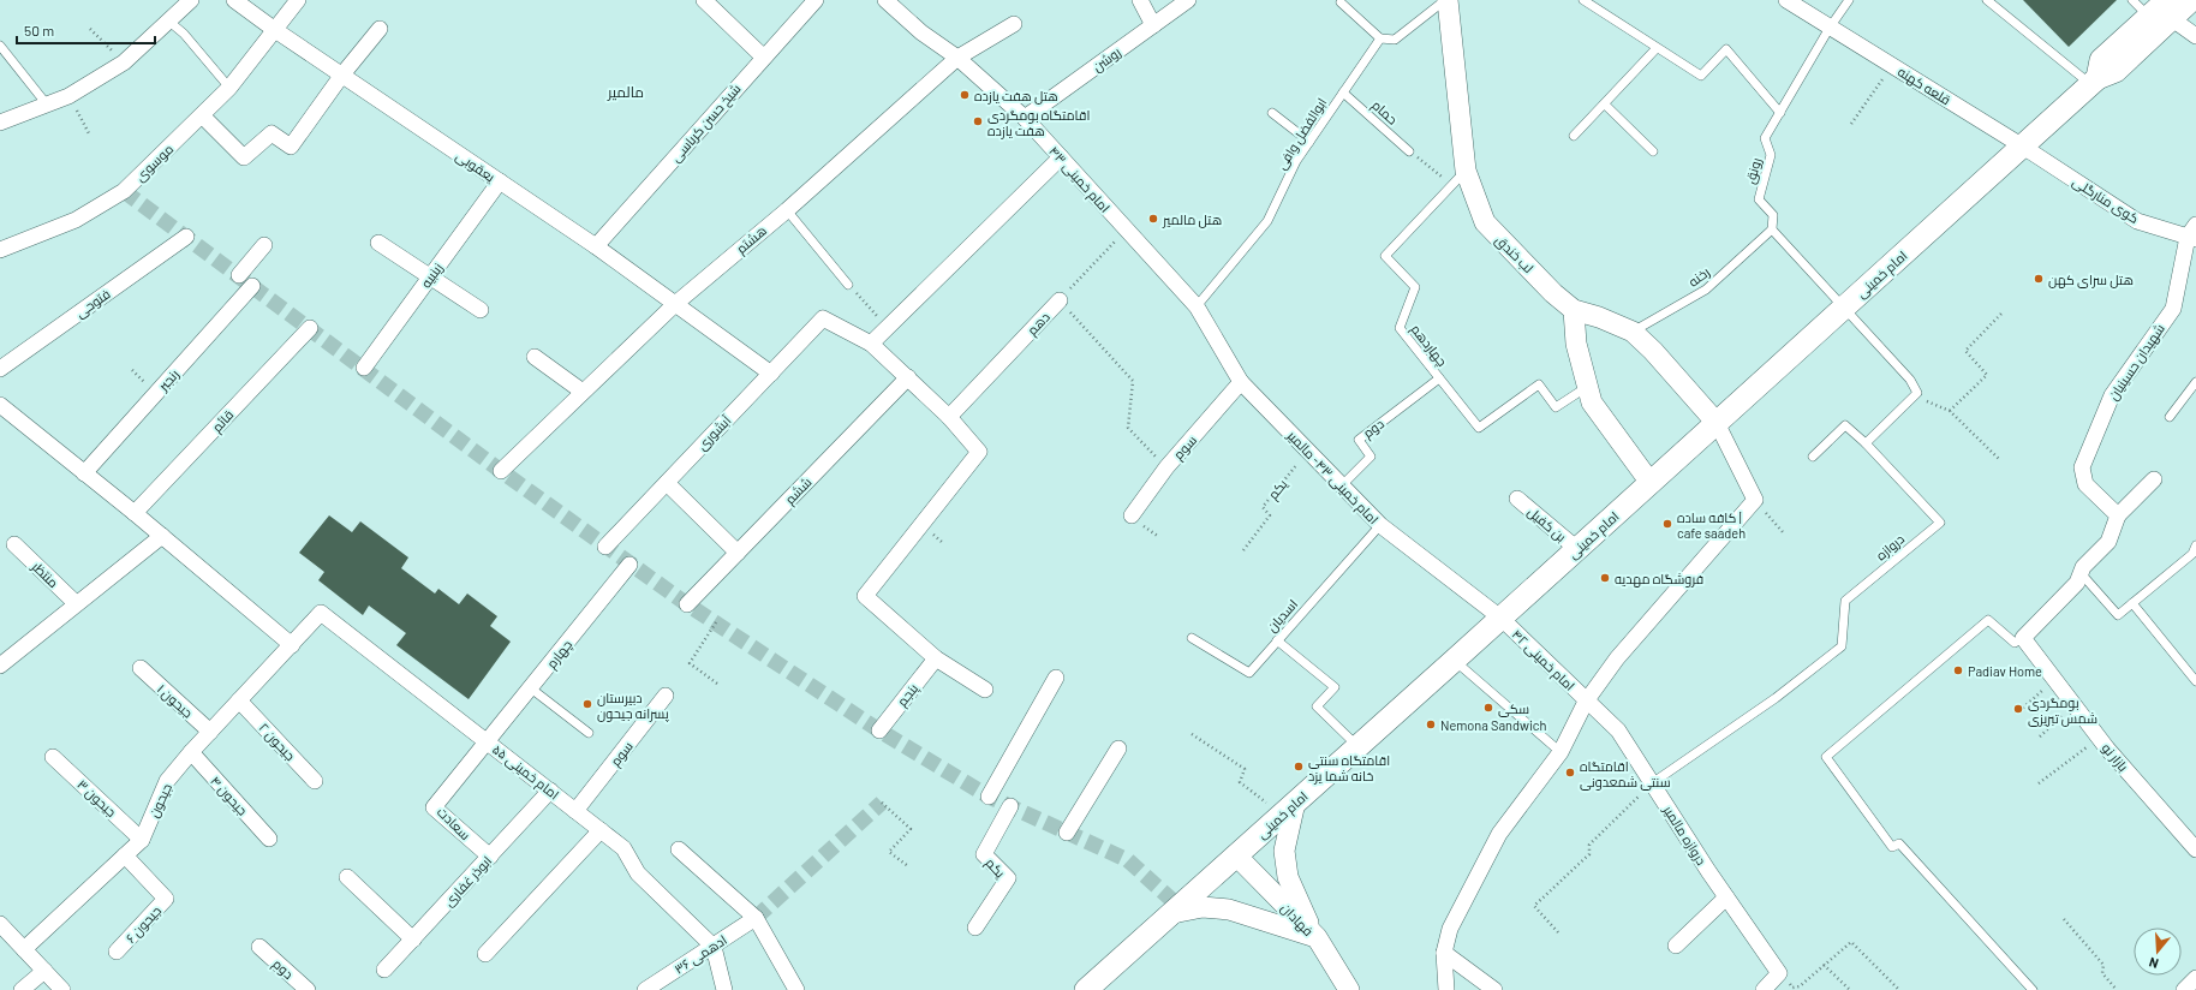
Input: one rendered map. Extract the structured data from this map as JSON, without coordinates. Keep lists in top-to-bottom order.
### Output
{
  "streets": {
    "main road": ["امام خمینی"],
    "street": [
      "روشن",
      "قلعه کهنه",
      "شیخ حسن کرباسی",
      "موسوی",
      "یعقوبی",
      "امام خمینی ۴۳",
      "کوی منارگلی",
      "هشتم",
      "لب خندق",
      "زینبیه",
      "فتوحی",
      "دهم",
      "شهیدان حسینیان",
      "رنجبر",
      "قائم",
      "دوم",
      "آبشوری",
      "سوم",
      "امام خمینی ۴۳- مالمیر",
      "یکم",
      "ششم",
      "بن کفیل",
      "منتظر",
      "چهارم",
      "امام خمینی ۴۲",
      "پنجم",
      "جیحون ۱",
      "جیحون ۲",
      "بازار نو",
      "امام خمینی ۵۵",
      "جیحون ۴",
      "جیحون ۳",
      "جیحون",
      "سعادت",
      "دروازه مالمیر",
      "ابوذر غفاری",
      "فهادان",
      "جیحون ۶",
      "ادهمی ۳۶"
    ],
    "lane": [
      "حمام",
      "ابوالفضل وافی",
      "رونق",
      "رخنه",
      "چهاردهم",
      "دروازه",
      "اسدیان"
    ]
  },
  "crossings": [
    ["روشن", "امام خمینی ۴۳"],
    ["قلعه کهنه", "رونق"],
    ["قلعه کهنه", "کوی منارگلی"],
    ["قلعه کهنه", "امام خمینی"],
    ["حمام", "ابوالفضل وافی"],
    ["شیخ حسن کرباسی", "یعقوبی"],
    ["ابوالفضل وافی", "امام خمینی ۴۳"],
    ["ابوالفضل وافی", "امام خمینی ۴۳- مالمیر"],
    ["موسوی", "یعقوبی"],
    ["یعقوبی", "هشتم"],
    ["یعقوبی", "زینبیه"],
    ["یعقوبی", "آبشوری"],
    ["رونق", "امام خمینی"],
    ["رونق", "رخنه"],
    ["امام خمینی ۴۳", "هشتم"],
    ["امام خمینی ۴۳", "دهم"],
    ["امام خمینی ۴۳", "امام خمینی ۴۳- مالمیر"],
    ["کوی منارگلی", "امام خمینی"],
    ["کوی منارگلی", "شهیدان حسینیان"],
    ["لب خندق", "امام خمینی"],
    ["لب خندق", "رخنه"],
    ["لب خندق", "چهاردهم"],
    ["امام خمینی", "امام خمینی ۴۳- مالمیر"],
    ["امام خمینی", "بن کفیل"],
    ["امام خمینی", "امام خمینی ۴۲"],
    ["امام خمینی", "فهادان"],
    ["چهاردهم", "دوم"],
    ["دوم", "امام خمینی ۴۳- مالمیر"],
    ["سوم", "امام خمینی ۴۳- مالمیر"],
    ["سوم", "امام خمینی ۵۵"],
    ["امام خمینی ۴۳- مالمیر", "یکم"],
    ["امام خمینی ۴۳- مالمیر", "اسدیان"],
    ["امام خمینی ۴۳- مالمیر", "امام خمینی ۴۲"],
    ["دروازه", "دروازه مالمیر"],
    ["چهارم", "امام خمینی ۵۵"],
    ["چهارم", "سعادت"],
    ["امام خمینی ۴۲", "دروازه مالمیر"],
    ["جیحون ۱", "جیحون"],
    ["جیحون ۲", "جیحون"],
    ["امام خمینی ۵۵", "جیحون"],
    ["امام خمینی ۵۵", "سعادت"],
    ["امام خمینی ۵۵", "ابوذر غفاری"],
    ["امام خمینی ۵۵", "ادهمی ۳۶"],
    ["جیحون ۴", "جیحون"],
    ["جیحون ۳", "جیحون"],
    ["جیحون", "جیحون ۶"],
    ["سعادت", "ابوذر غفاری"]
  ],
  "districts": ["مالمیر"],
  "places": [
    "هتل هفت یازده",
    "اقامتگاه بومگردی هفت یازده",
    "هتل مالمير",
    "هتل سرای کهن",
    "کافه ساده | cafe saadeh",
    "فروشگاه مهدیه",
    "Padiav Home",
    "دبیرستان پسرانه جیحون",
    "سکی",
    "بومگردی شمس تبریزی",
    "Nemona Sandwich",
    "اقامتگاه سنتی خانه شما یزد",
    "اقامتگاه سنتی شمعدونی"
  ],
  "scale_bar": "50 m",
  "north": "bottom"
}
